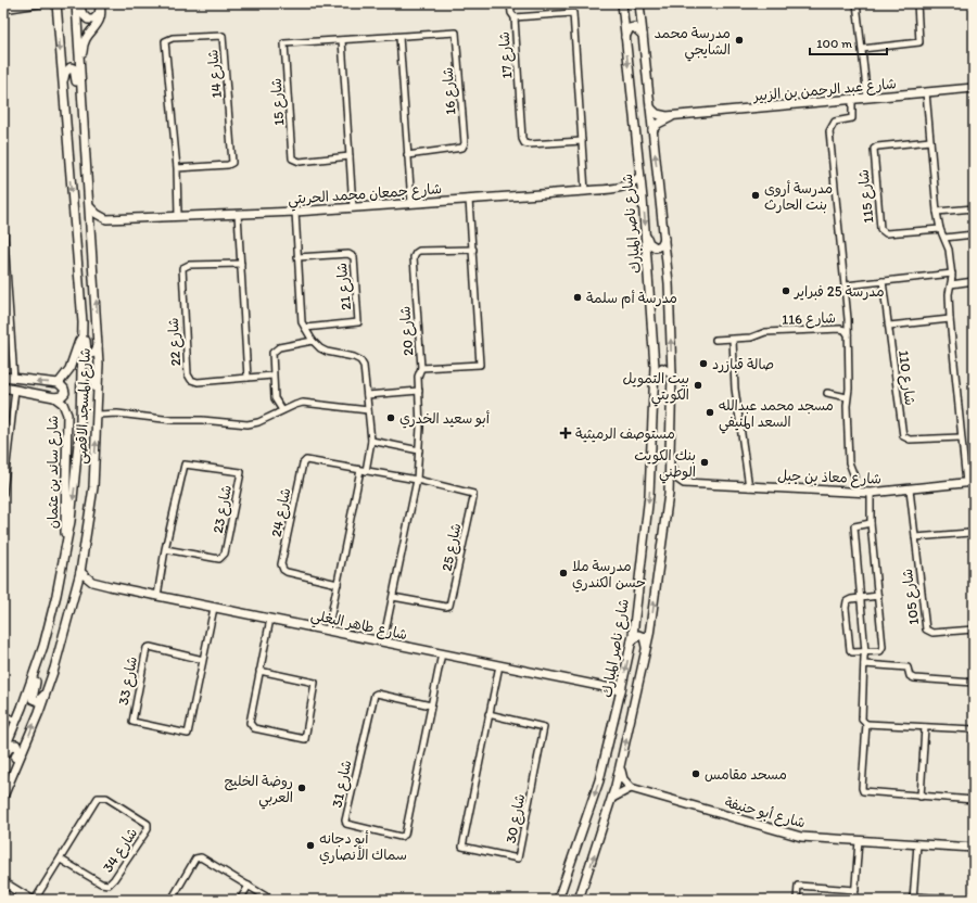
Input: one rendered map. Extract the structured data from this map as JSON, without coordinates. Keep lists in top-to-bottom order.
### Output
{
  "streets": {
    "street": [
      "شارع 17",
      "شارع 14",
      "شارع عبد الرحمن بن الزبير",
      "شارع 16",
      "شارع 15",
      "شارع جمعان محمد الحريتي",
      "شارع 115",
      "شارع ناصر المبارك",
      "شارع 21",
      "شارع 116",
      "شارع 20",
      "شارع 22",
      "شارع 110",
      "شارع المسجد الاقصى",
      "شارع ساند بن عثمان",
      "شارع معاذ بن جبل",
      "شارع 23",
      "شارع 24",
      "شارع 25",
      "شارع 105",
      "شارع طاهر البغلي",
      "شارع 33",
      "شارع 31",
      "شارع أبو حنيفة",
      "شارع 30",
      "شارع 34"
    ]
  },
  "crossings": [
    ["شارع 17", "شارع جمعان محمد الحريتي"],
    ["شارع 14", "شارع جمعان محمد الحريتي"],
    ["شارع عبد الرحمن بن الزبير", "شارع ناصر المبارك"],
    ["شارع 16", "شارع 15"],
    ["شارع جمعان محمد الحريتي", "شارع ناصر المبارك"],
    ["شارع جمعان محمد الحريتي", "شارع 20"],
    ["شارع ناصر المبارك", "شارع طاهر البغلي"],
    ["شارع المسجد الاقصى", "شارع ساند بن عثمان"],
    ["شارع المسجد الاقصى", "شارع طاهر البغلي"],
    ["شارع معاذ بن جبل", "شارع 105"],
    ["شارع 23", "شارع طاهر البغلي"],
    ["شارع 24", "شارع 25"],
    ["شارع طاهر البغلي", "شارع 33"],
    ["شارع طاهر البغلي", "شارع 31"],
    ["شارع طاهر البغلي", "شارع 30"]
  ],
  "places": {
    "other": [
      "مدرسة محمد الشايجي",
      "مدرسة أروى بنت الحارث",
      "مدرسة 25 فبراير",
      "مدرسة أم سلمة",
      "صالة قبازرد",
      "بيت التمويل الكويتي",
      "مسجد محمد عبدالله السعد المنيفي",
      "أبو سعيد الخدري",
      "بنك الكويت الوطني",
      "مدرسة ملا حسن الكندري",
      "مسحد مقامس",
      "روضة الخليج العربي",
      "أبو دجانه سماك الأنصاري"
    ],
    "health": ["مستوصف الرميثية"]
  },
  "scale_bar": "100 m"
}
